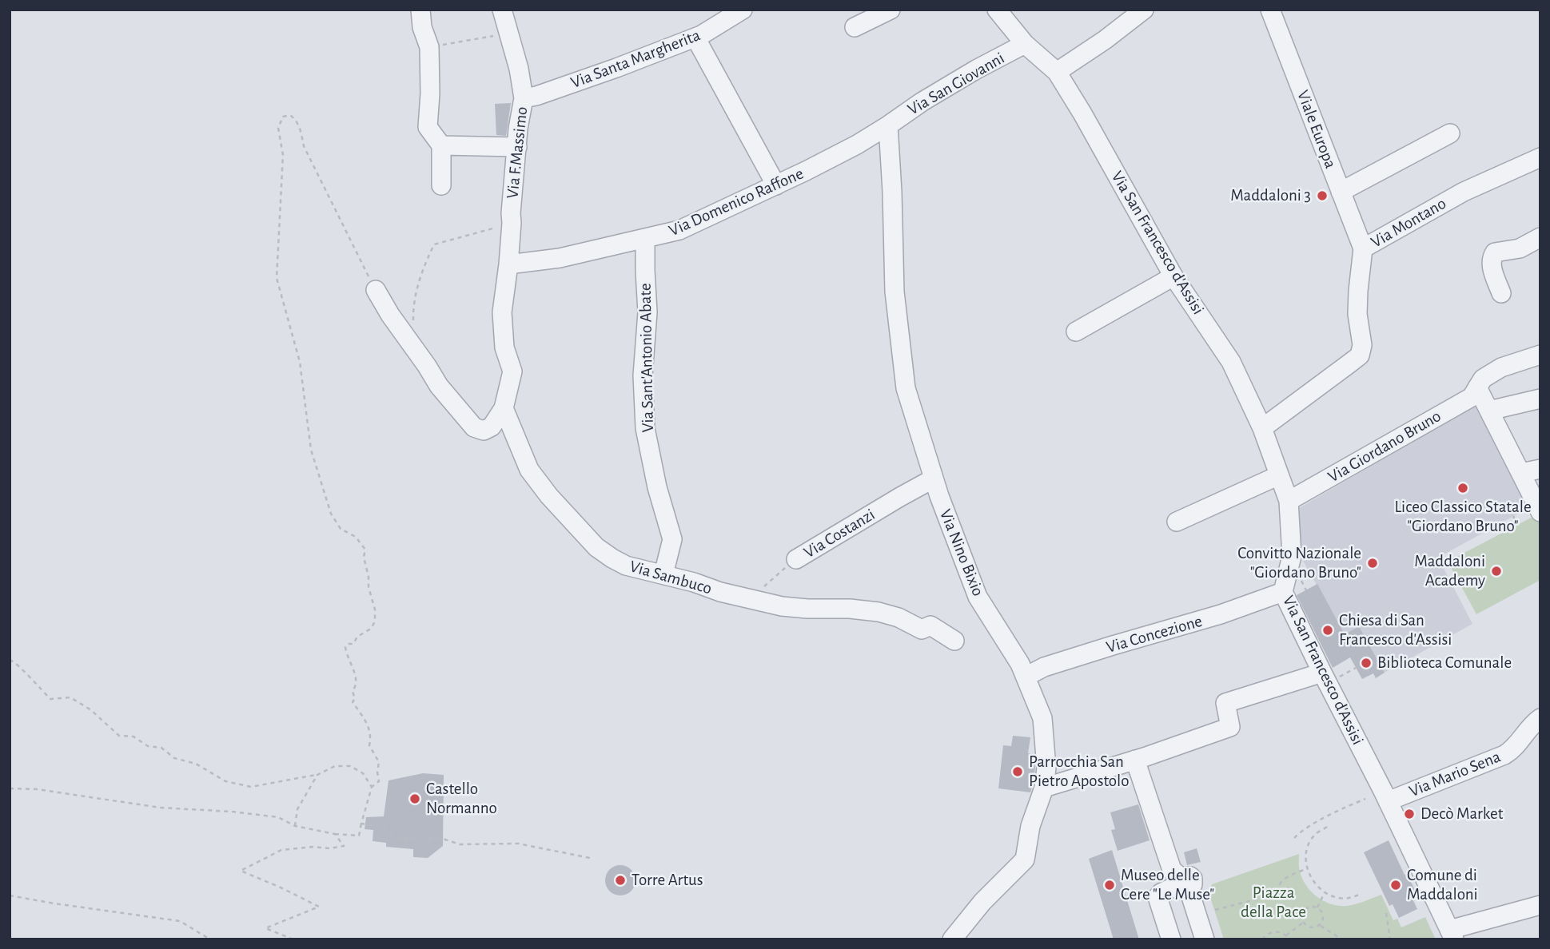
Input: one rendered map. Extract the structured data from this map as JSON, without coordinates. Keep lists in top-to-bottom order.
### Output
{
  "streets": {
    "street": [
      "Via Santa Margherita",
      "Via San Giovanni",
      "Viale Europa",
      "Via F.Massimo",
      "Via Domenico Raffone",
      "Via Montano",
      "Via San Francesco d'Assisi",
      "Via Sant'Antonio Abate",
      "Via Giordano Bruno",
      "Via Costanzi",
      "Via Nino Bixio",
      "Via Sambuco",
      "Via Concezione",
      "Via Mario Sena"
    ]
  },
  "crossings": [
    ["Via Santa Margherita", "Via F.Massimo"],
    ["Via San Giovanni", "Via Domenico Raffone"],
    ["Via San Giovanni", "Via San Francesco d'Assisi"],
    ["Via San Giovanni", "Via Nino Bixio"],
    ["Viale Europa", "Via Montano"],
    ["Via F.Massimo", "Via Domenico Raffone"],
    ["Via Domenico Raffone", "Via Sant'Antonio Abate"],
    ["Via Domenico Raffone", "Via Nino Bixio"],
    ["Via Montano", "Via San Francesco d'Assisi"],
    ["Via San Francesco d'Assisi", "Via Giordano Bruno"],
    ["Via San Francesco d'Assisi", "Via Concezione"],
    ["Via San Francesco d'Assisi", "Via Mario Sena"],
    ["Via Sant'Antonio Abate", "Via Sambuco"],
    ["Via Costanzi", "Via Nino Bixio"],
    ["Via Costanzi", "Via Sambuco"],
    ["Via Nino Bixio", "Via Concezione"]
  ],
  "parks": ["Piazza della Pace"],
  "places": [
    "Maddaloni 3",
    "Liceo Classico Statale \"Giordano Bruno\"",
    "Convitto Nazionale \"Giordano Bruno\"",
    "Maddaloni Academy",
    "Chiesa di San Francesco d'Assisi",
    "Biblioteca Comunale",
    "Parrocchia San Pietro Apostolo",
    "Castello Normanno",
    "Decò Market",
    "Torre Artus",
    "Museo delle Cere \"Le Muse\"",
    "Comune di Maddaloni"
  ]
}
